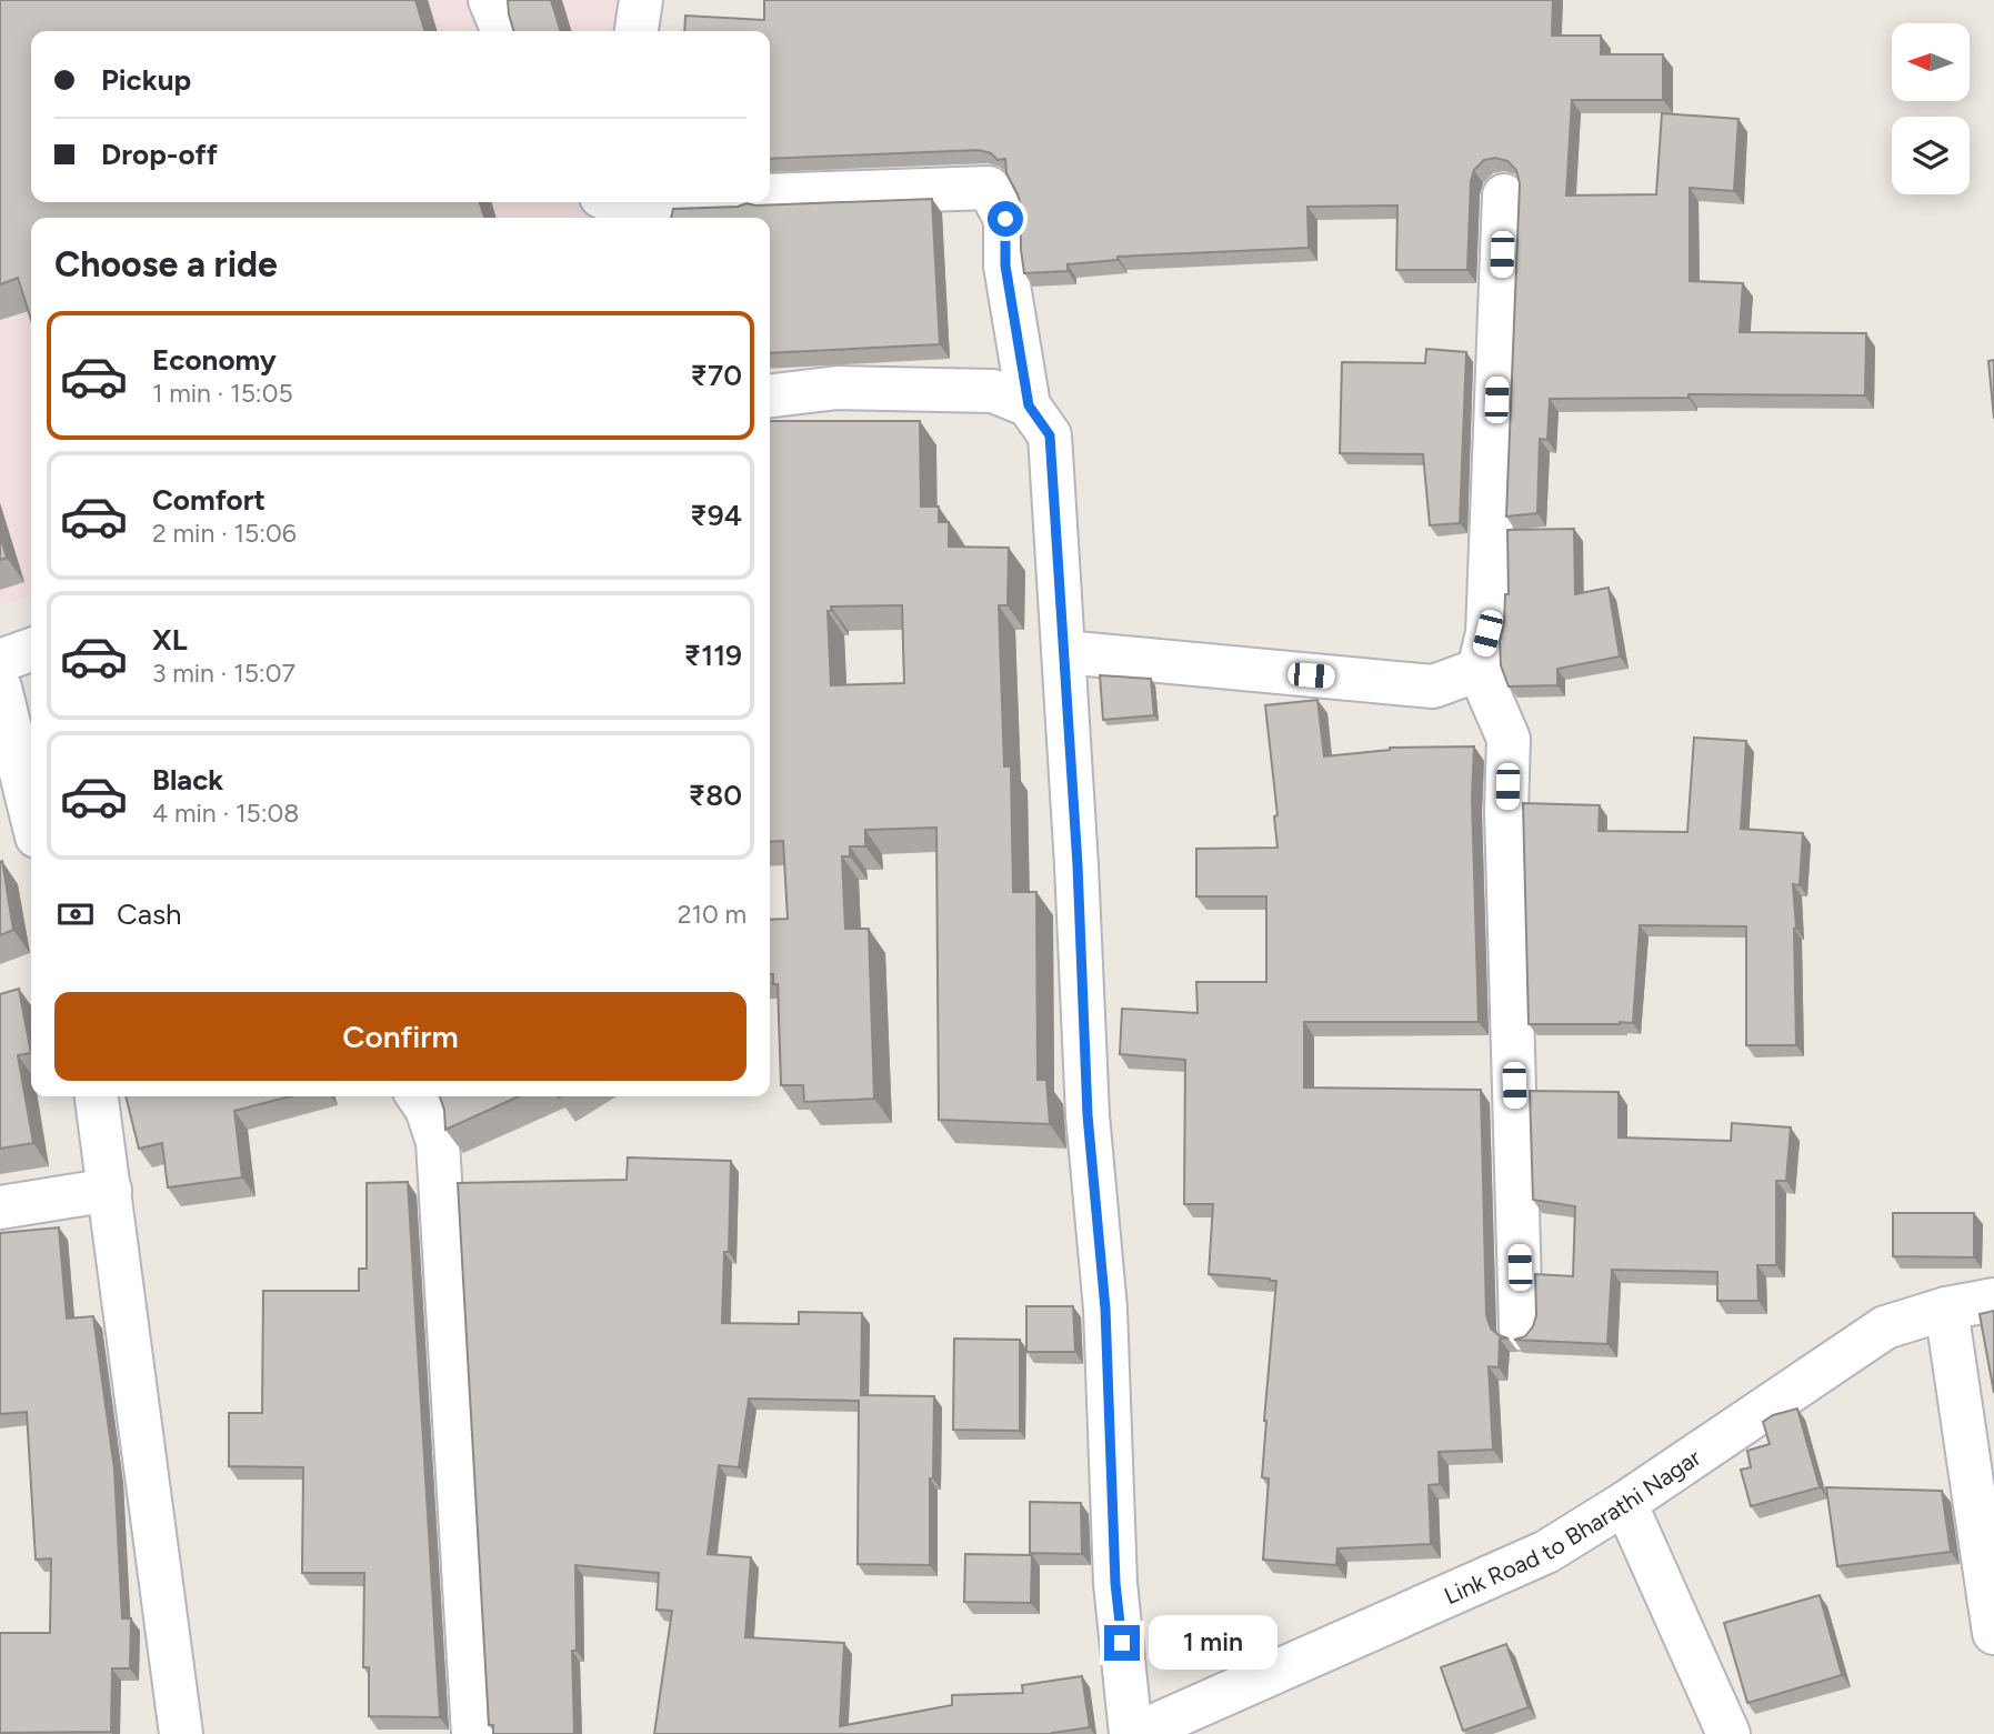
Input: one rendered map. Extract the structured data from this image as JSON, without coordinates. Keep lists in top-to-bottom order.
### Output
{
  "streets": {
    "street": ["Link Road to Bharathi Nagar"]
  },
  "north": "left",
  "page": {
    "banner": ["Pickup", "Drop-off"],
    "heading": "Choose a ride",
    "list": [
      {
        "name": "Economy",
        "note": "1 min · 15:05",
        "value": "₹70"
      },
      {
        "name": "Comfort",
        "note": "2 min · 15:06",
        "value": "₹94"
      },
      {
        "name": "XL",
        "note": "3 min · 15:07",
        "value": "₹119"
      },
      {
        "name": "Black",
        "note": "4 min · 15:08",
        "value": "₹80"
      }
    ],
    "pay": ["Cash", "210 m"],
    "buttons": "Confirm",
    "bubble": "1 min"
  }
}
